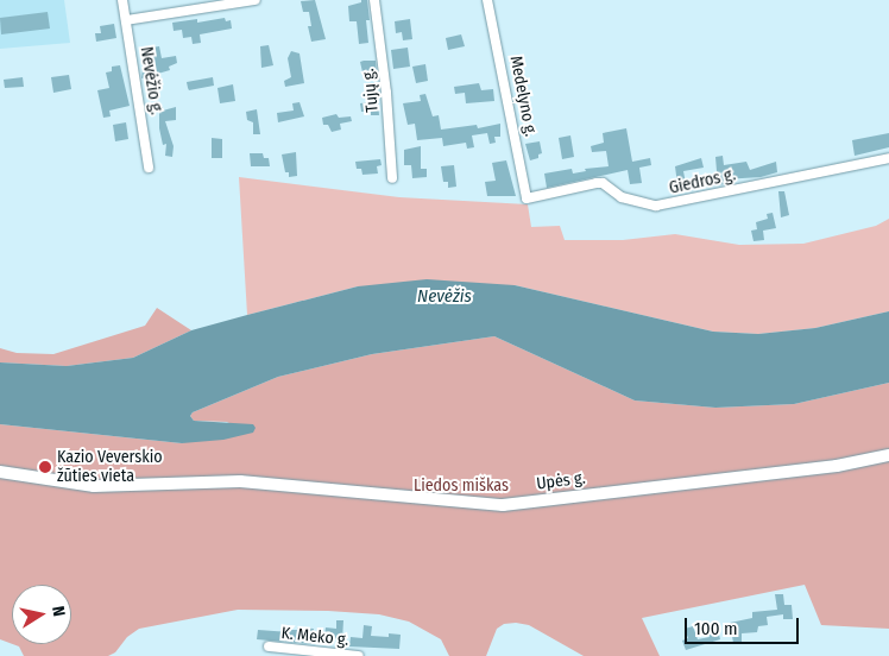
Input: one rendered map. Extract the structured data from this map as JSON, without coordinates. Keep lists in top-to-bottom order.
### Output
{
  "streets": {
    "main road": ["Upės g."],
    "street": [
      "Nevėžio g.",
      "Tujų g.",
      "Medelyno g.",
      "Giedros g.",
      "K. Meko g."
    ]
  },
  "crossings": [
    ["Medelyno g.", "Giedros g."]
  ],
  "water": ["Nevėžis"],
  "parks": ["Liedos miškas"],
  "places": ["Kazio Veverskio žūties vieta"],
  "scale_bar": "100 m",
  "north": "right"
}
